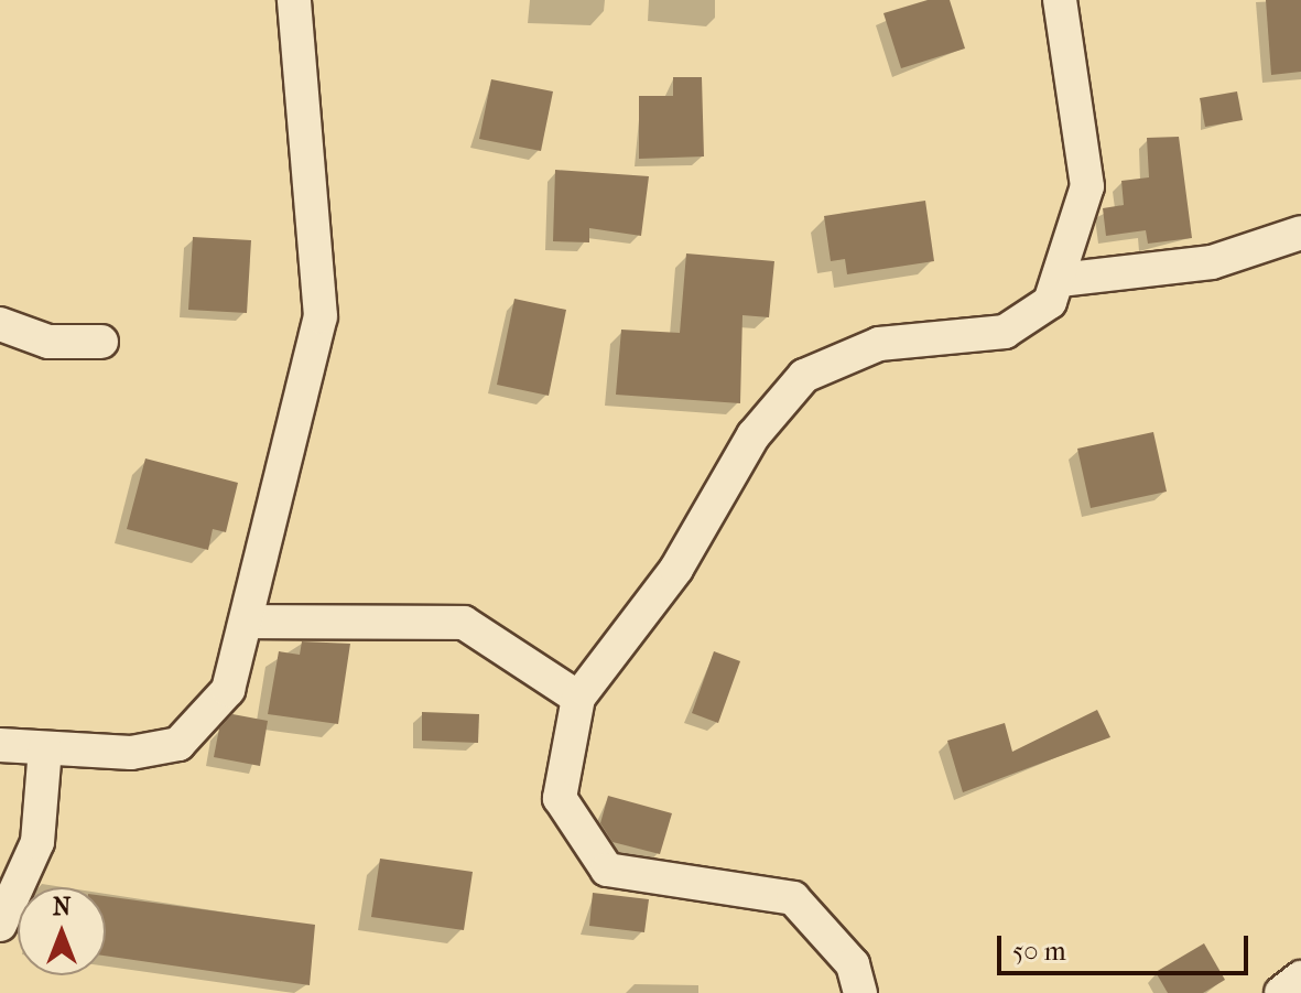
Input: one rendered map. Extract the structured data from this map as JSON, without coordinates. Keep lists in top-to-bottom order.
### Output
{
  "scale_bar": "50 m",
  "north": "top"
}
